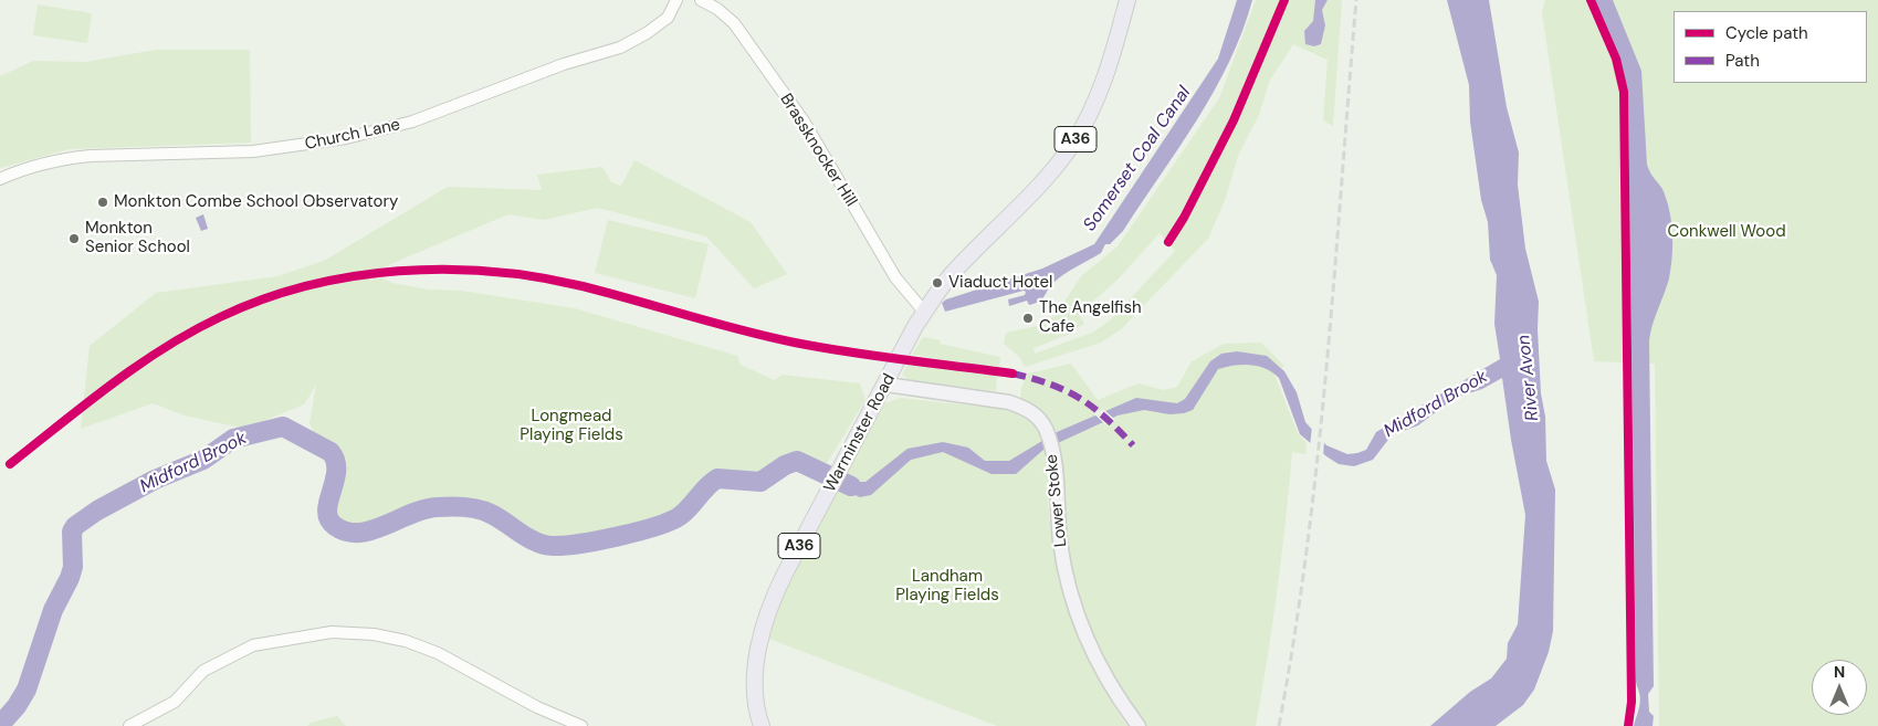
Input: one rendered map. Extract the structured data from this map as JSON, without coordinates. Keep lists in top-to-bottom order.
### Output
{
  "streets": {
    "highway": ["A36", "Warminster Road"],
    "main road": ["Lower Stoke"],
    "street": ["Church Lane", "Brassknocker Hill"]
  },
  "crossings": [
    ["Brassknocker Hill", "Warminster Road"],
    ["Warminster Road", "Lower Stoke"]
  ],
  "water": ["Somerset Coal Canal", "River Avon", "Midford Brook"],
  "parks": ["Conkwell Wood", "Longmead Playing Fields", "Landham Playing Fields"],
  "places": [
    "Monkton Combe School Observatory",
    "Monkton Senior School",
    "Viaduct Hotel",
    "The Angelfish Cafe"
  ],
  "legend": ["Cycle path", "Path"],
  "north": "top"
}
